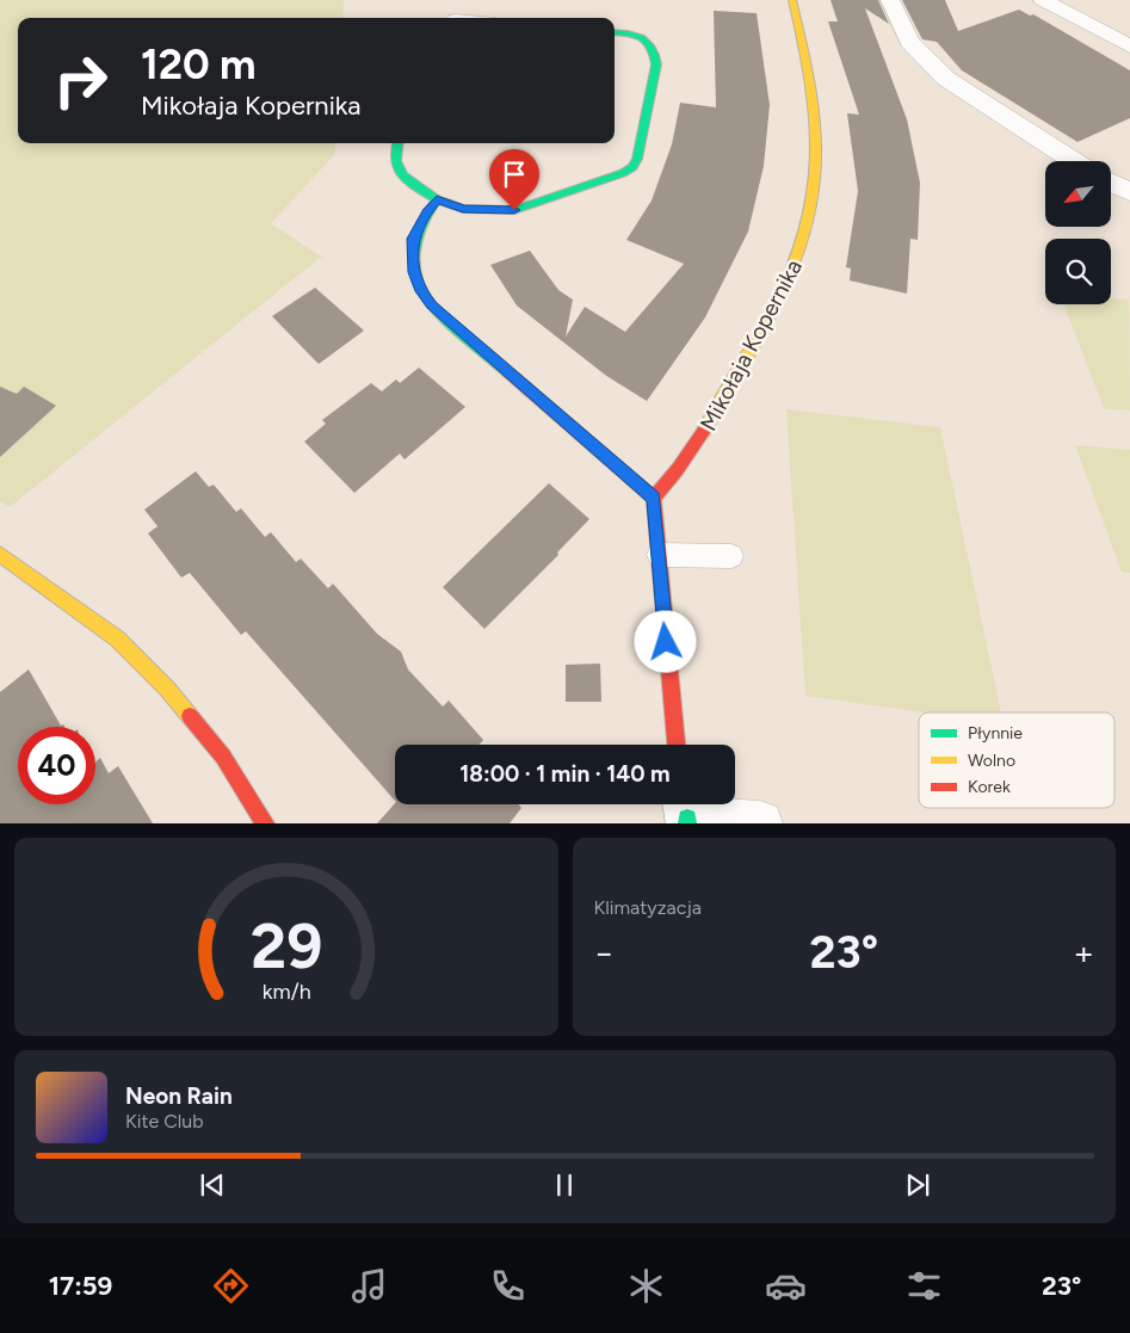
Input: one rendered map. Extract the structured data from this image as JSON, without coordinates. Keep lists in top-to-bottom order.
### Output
{
  "streets": {
    "street": ["Mikołaja Kopernika"]
  },
  "legend": ["Płynnie", "Wolno", "Korek"],
  "north": "bottom left",
  "page": {
    "turn": ["120 m", "Mikołaja Kopernika"],
    "limit": "40",
    "trip": "18:00 · 1 min · 140 m",
    "tile": "Klimatyzacja",
    "heat": ["−", "23°", "+"],
    "song": ["Neon Rain", "Kite Club"],
    "tabs": ["17:59", "23°"],
    "gauge": ["29", "km/h"]
  }
}
